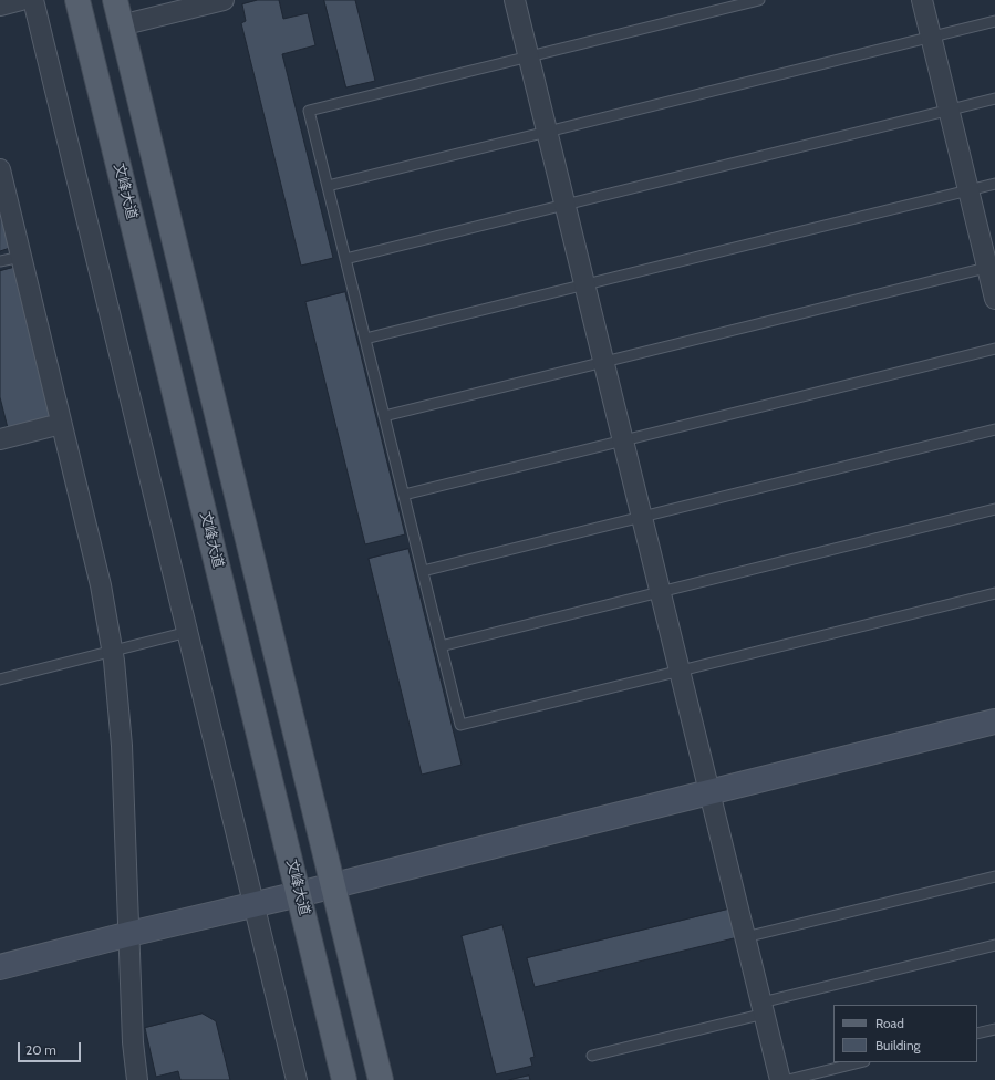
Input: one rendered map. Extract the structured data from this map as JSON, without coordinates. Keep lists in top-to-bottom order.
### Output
{
  "streets": {
    "main road": ["文峰大道"]
  },
  "legend": ["Road", "Building"],
  "scale_bar": "20 m"
}
